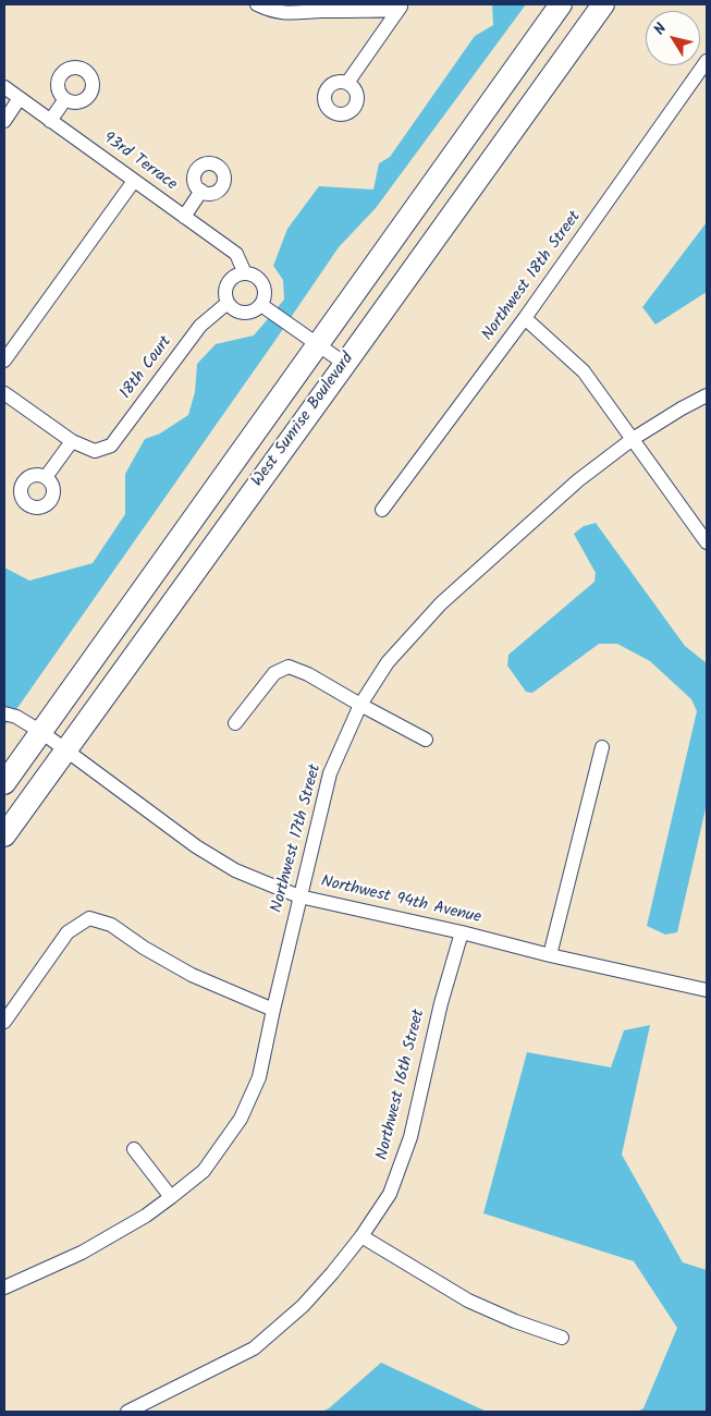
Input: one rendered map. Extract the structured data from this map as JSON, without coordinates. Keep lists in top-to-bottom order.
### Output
{
  "streets": {
    "highway": ["West Sunrise Boulevard"],
    "street": [
      "93rd Terrace",
      "Northwest 18th Street",
      "18th Court",
      "Northwest 17th Street",
      "Northwest 94th Avenue",
      "Northwest 16th Street"
    ]
  },
  "crossings": [
    ["93rd Terrace", "18th Court"],
    ["West Sunrise Boulevard", "Northwest 94th Avenue"],
    ["Northwest 17th Street", "Northwest 94th Avenue"],
    ["Northwest 94th Avenue", "Northwest 16th Street"]
  ],
  "north": "top left"
}
